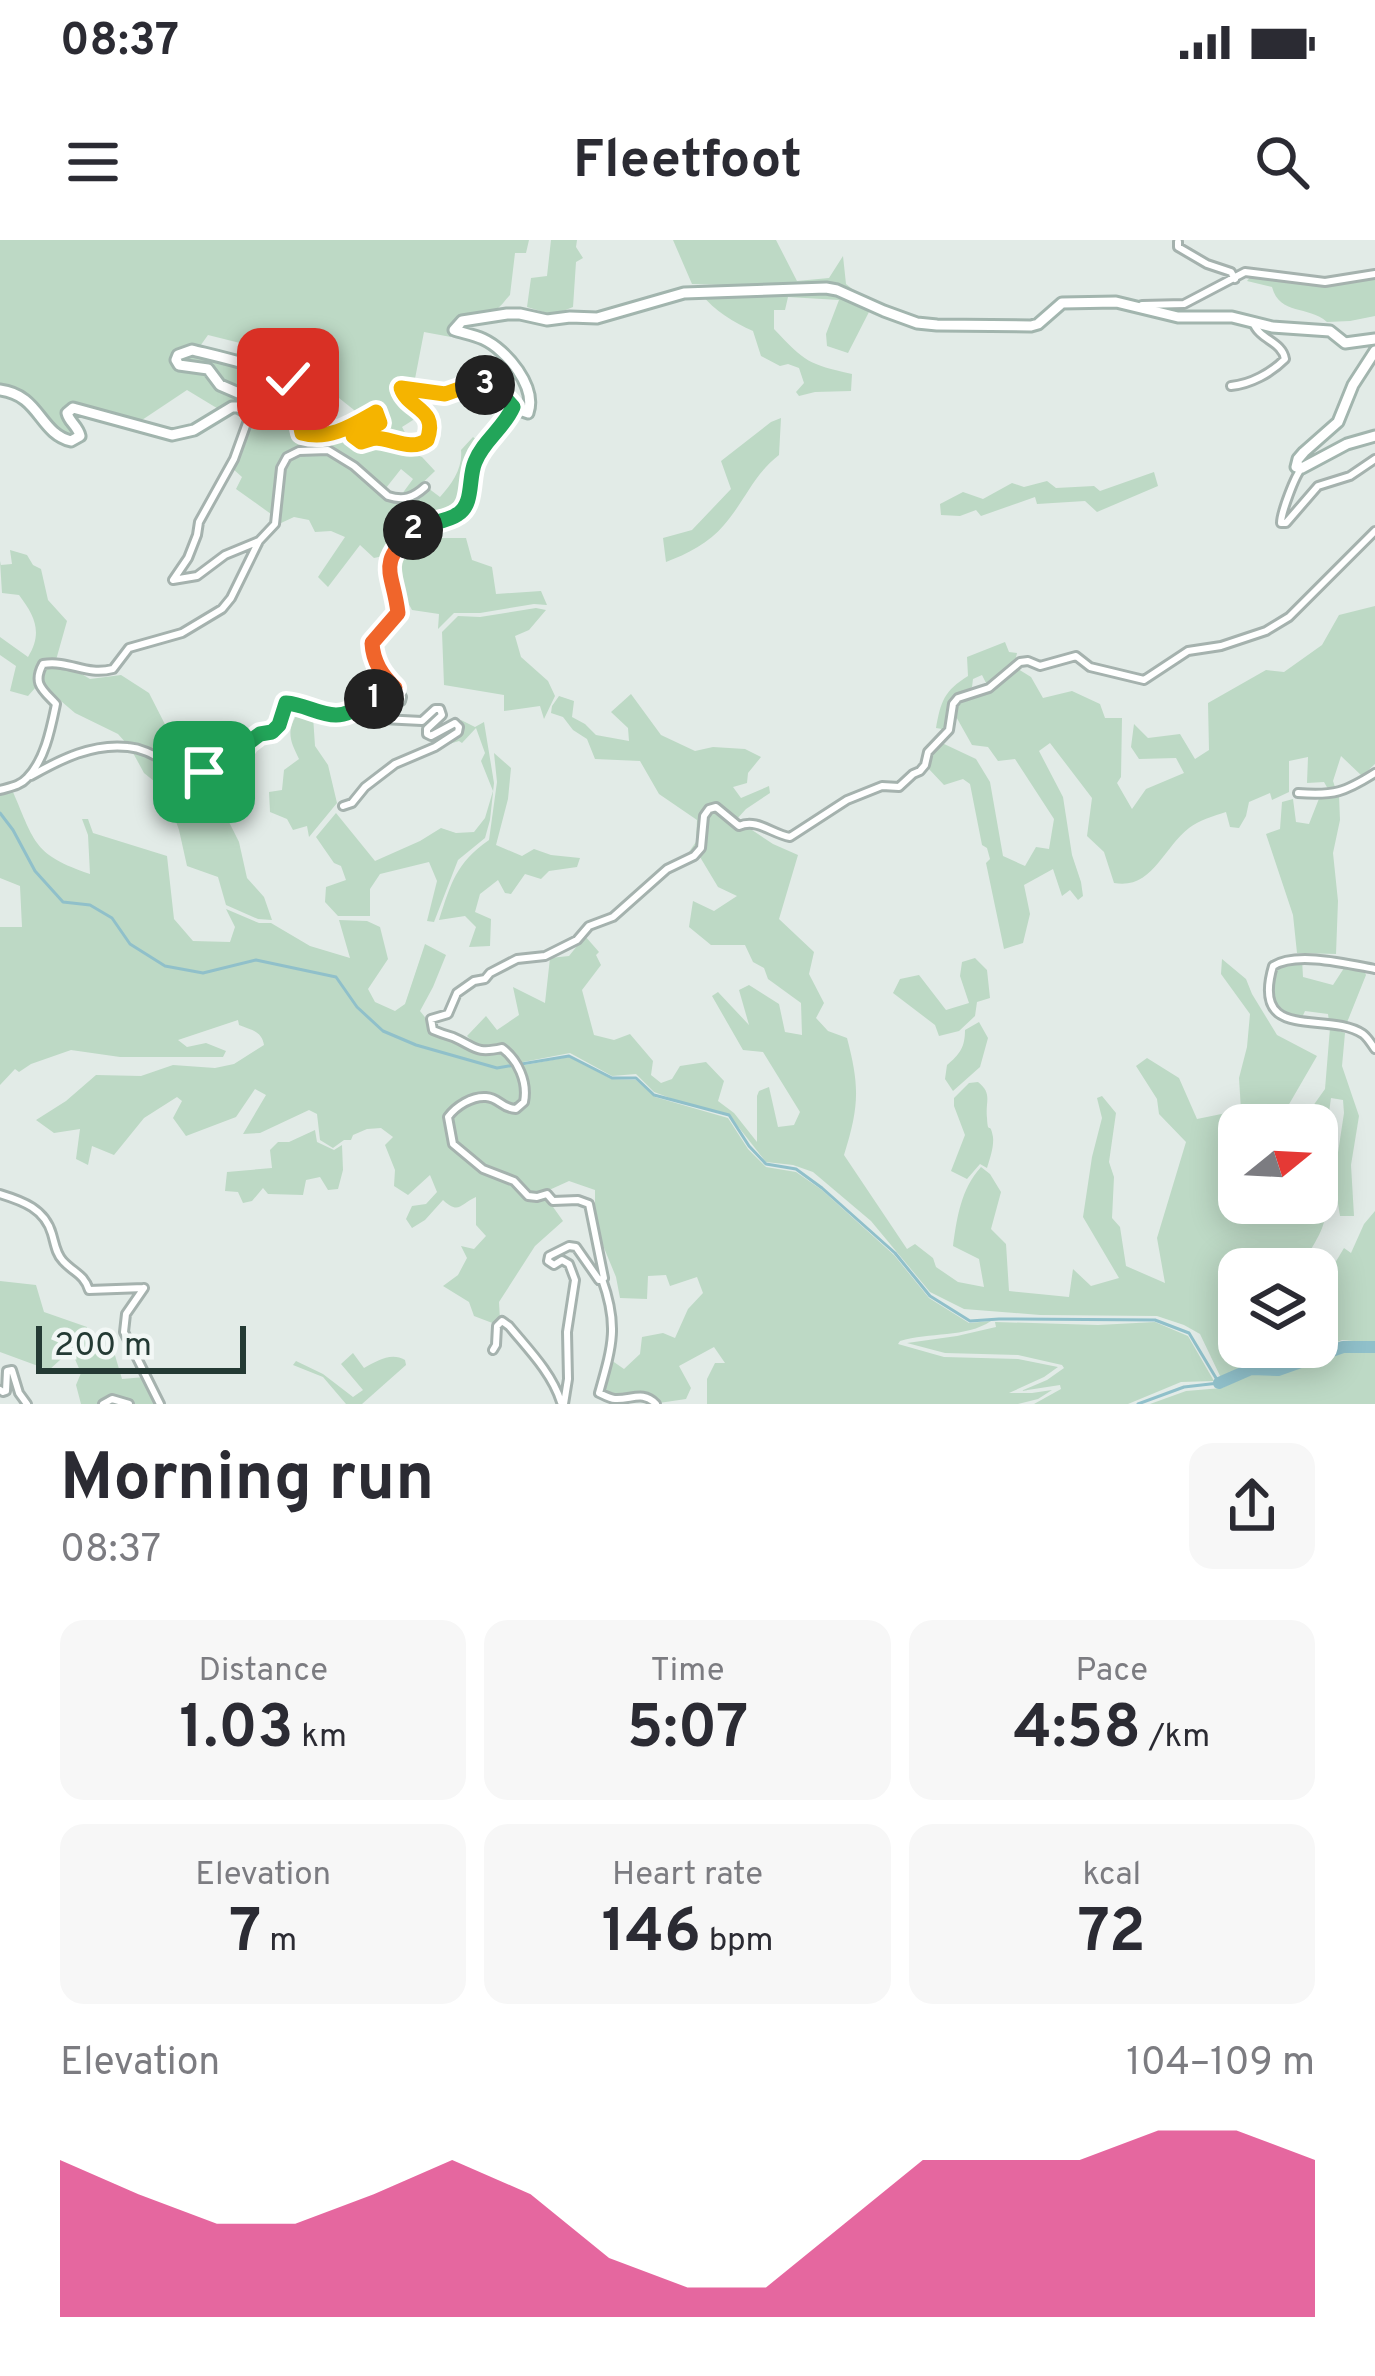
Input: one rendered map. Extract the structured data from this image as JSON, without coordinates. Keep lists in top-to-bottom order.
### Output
{
  "scale_bar": "200 m",
  "north": "right",
  "page": {
    "status": "08:37",
    "header": "Fleetfoot",
    "pins": ["3", "2", "1"],
    "scale": "200 m",
    "heading": ["Morning run", "08:37"],
    "stats": [
      ["Distance", "1.03 km"],
      ["Time", "5:07"],
      ["Pace", "4:58 /km"],
      ["Elevation", "7 m"],
      ["Heart rate", "146 bpm"],
      ["kcal", "72"]
    ],
    "chart": ["Elevation", "104–109 m"]
  }
}
